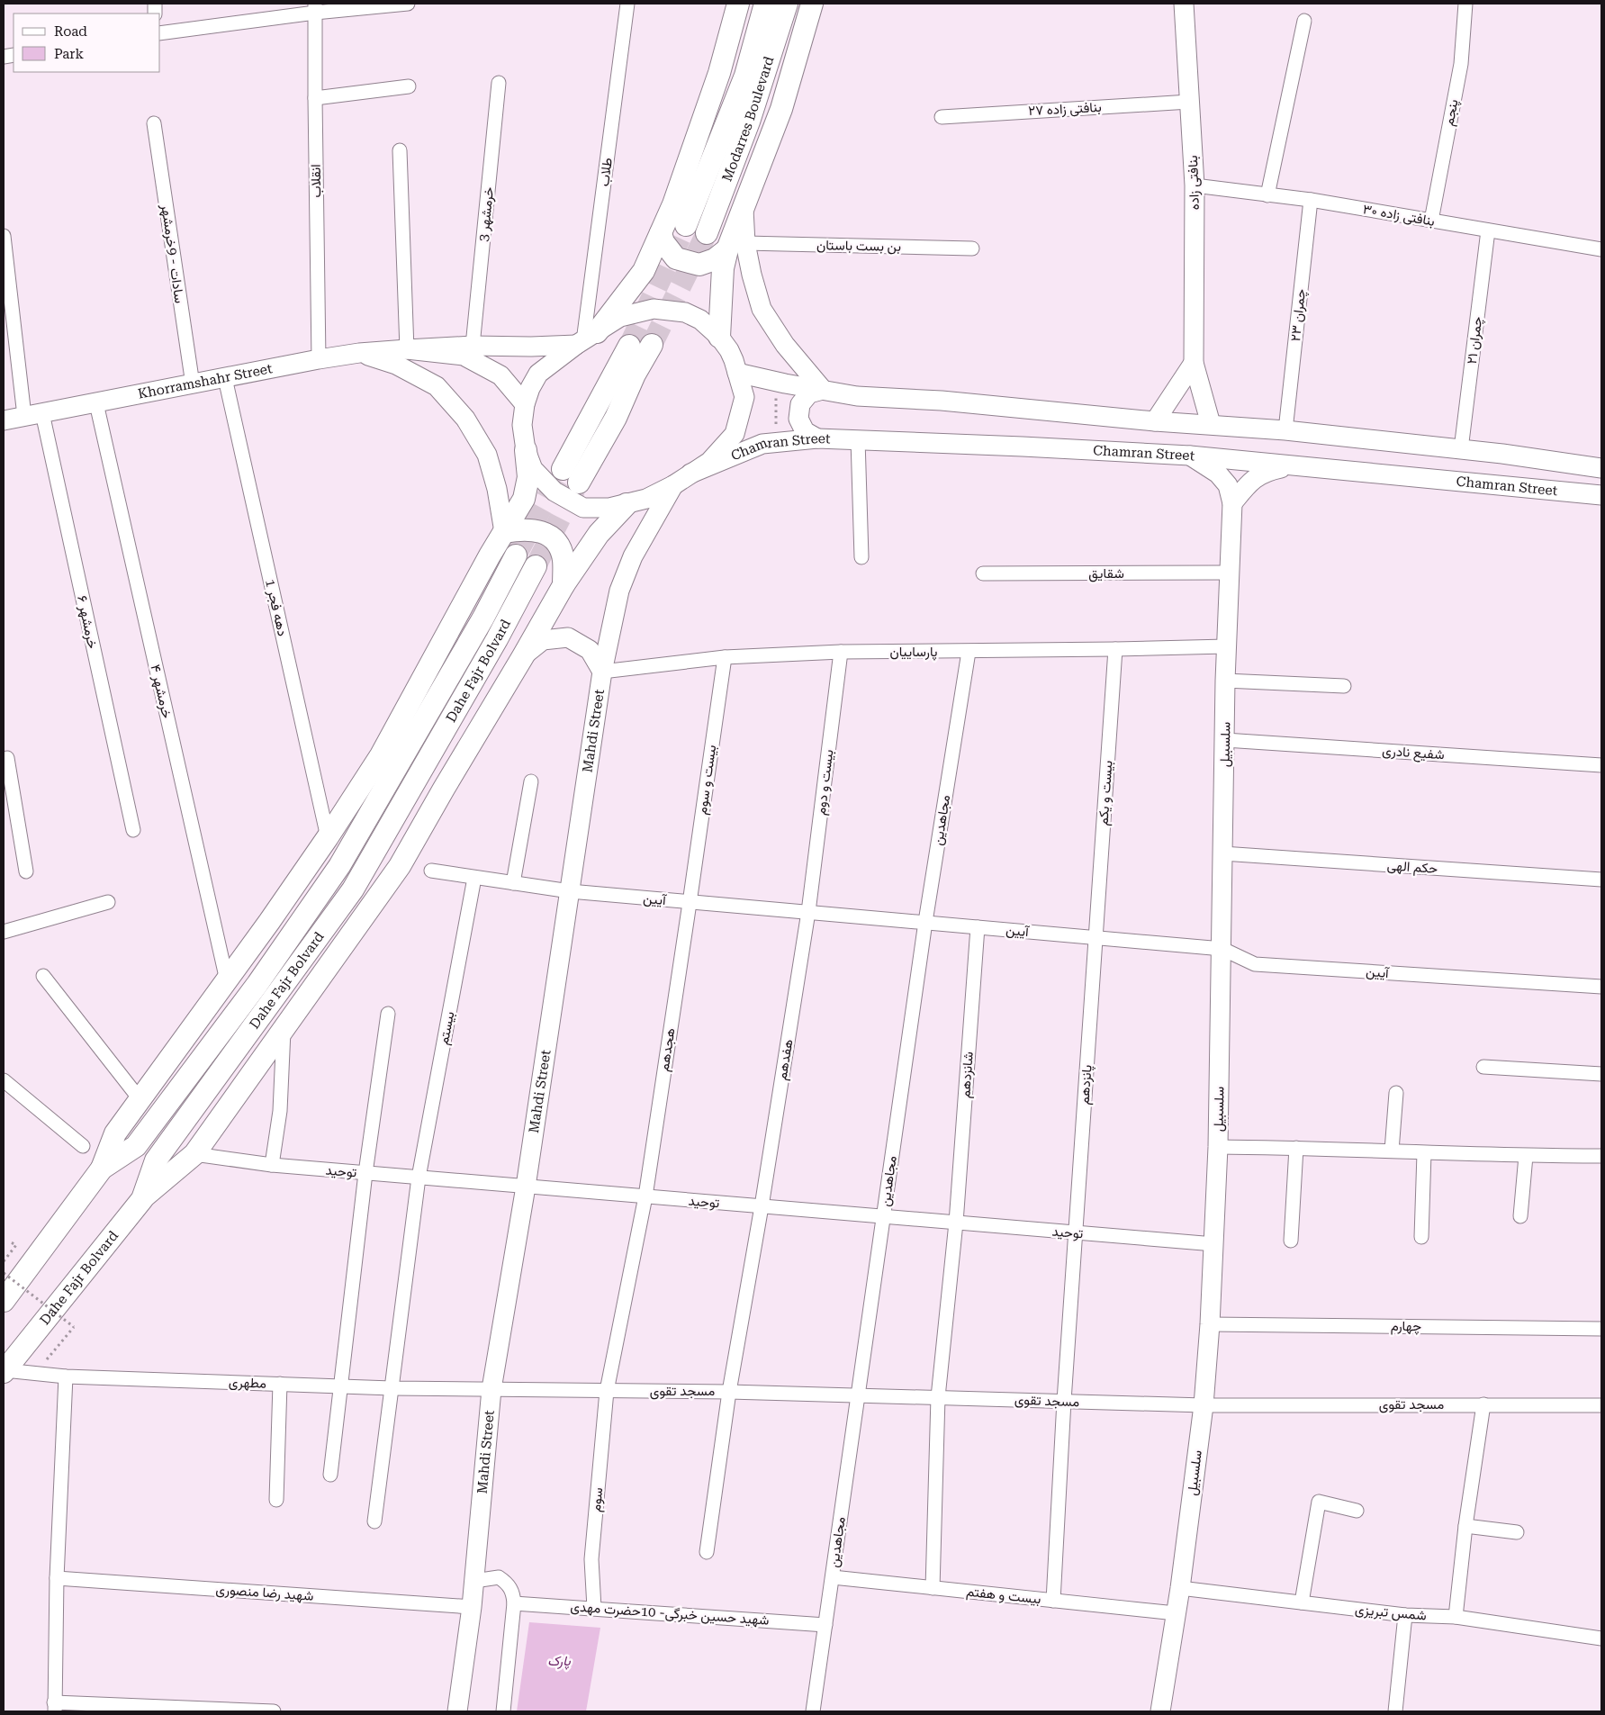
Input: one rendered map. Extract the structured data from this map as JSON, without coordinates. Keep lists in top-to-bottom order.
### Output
{
  "streets": {
    "main road": [
      "Modarres Boulevard",
      "بنافتی زاده",
      "Khorramshahr Street",
      "Chamran Street",
      "Dahe Fajr Bolvard",
      "Mahdi Street",
      "سلسبیل"
    ],
    "street": [
      "بنافتی زاده ۲۷",
      "پنجم",
      "طلاب",
      "انقلاب",
      "خرمشهر 3",
      "بنافتی زاده ۳۰",
      "بن بست باستان",
      "سادات - 9خرمشهر",
      "چمران ۲۳",
      "چمران ۲۱",
      "شقایق",
      "دهه فجر 1",
      "خرمشهر ۶",
      "پارساییان",
      "خرمشهر ۴",
      "شفیع نادری",
      "بیست و سوم",
      "بیست و دوم",
      "بیست و یکم",
      "مجاهدین",
      "حکم الهی",
      "آیین",
      "بیستم",
      "هجدهم",
      "هفدهم",
      "شانزدهم",
      "پانزدهم",
      "توحید",
      "چهارم",
      "مطهری",
      "مسجد تقوی",
      "سوم",
      "شهید رضا منصوری",
      "بیست و هفتم",
      "شمس تبریزی",
      "شهید حسین خبرگی- 10حضرت مهدی"
    ]
  },
  "crossings": [
    ["بنافتی زاده ۲۷", "بنافتی زاده"],
    ["پنجم", "بنافتی زاده ۳۰"],
    ["طلاب", "Khorramshahr Street"],
    ["انقلاب", "Khorramshahr Street"],
    ["بنافتی زاده", "بنافتی زاده ۳۰"],
    ["خرمشهر 3", "Khorramshahr Street"],
    ["بنافتی زاده ۳۰", "چمران ۲۳"],
    ["بنافتی زاده ۳۰", "چمران ۲۱"],
    ["سادات - 9خرمشهر", "Khorramshahr Street"],
    ["Khorramshahr Street", "دهه فجر 1"],
    ["Khorramshahr Street", "خرمشهر ۶"],
    ["Khorramshahr Street", "خرمشهر ۴"],
    ["Chamran Street", "سلسبیل"],
    ["شقایق", "سلسبیل"],
    ["پارساییان", "Mahdi Street"],
    ["پارساییان", "سلسبیل"],
    ["پارساییان", "بیست و سوم"],
    ["پارساییان", "بیست و دوم"],
    ["پارساییان", "بیست و یکم"],
    ["پارساییان", "مجاهدین"],
    ["Dahe Fajr Bolvard", "مطهری"],
    ["Mahdi Street", "آیین"],
    ["Mahdi Street", "توحید"],
    ["Mahdi Street", "مطهری"],
    ["Mahdi Street", "مسجد تقوی"],
    ["Mahdi Street", "شهید رضا منصوری"],
    ["سلسبیل", "شفیع نادری"],
    ["سلسبیل", "حکم الهی"],
    ["سلسبیل", "آیین"],
    ["سلسبیل", "توحید"],
    ["سلسبیل", "چهارم"],
    ["سلسبیل", "مسجد تقوی"],
    ["سلسبیل", "بیست و هفتم"],
    ["سلسبیل", "شمس تبریزی"],
    ["بیست و سوم", "آیین"],
    ["بیست و سوم", "هجدهم"],
    ["بیست و دوم", "آیین"],
    ["بیست و دوم", "هفدهم"],
    ["بیست و یکم", "آیین"],
    ["بیست و یکم", "پانزدهم"],
    ["مجاهدین", "آیین"],
    ["مجاهدین", "توحید"],
    ["مجاهدین", "مسجد تقوی"],
    ["مجاهدین", "بیست و هفتم"],
    ["مجاهدین", "شهید حسین خبرگی- 10حضرت مهدی"],
    ["آیین", "بیستم"],
    ["آیین", "هجدهم"],
    ["آیین", "هفدهم"],
    ["آیین", "شانزدهم"],
    ["آیین", "پانزدهم"],
    ["بیستم", "توحید"],
    ["هجدهم", "توحید"],
    ["هجدهم", "مسجد تقوی"],
    ["هجدهم", "سوم"],
    ["هفدهم", "توحید"],
    ["هفدهم", "مسجد تقوی"],
    ["شانزدهم", "توحید"],
    ["شانزدهم", "مسجد تقوی"],
    ["شانزدهم", "بیست و هفتم"],
    ["پانزدهم", "توحید"],
    ["پانزدهم", "مسجد تقوی"],
    ["پانزدهم", "بیست و هفتم"],
    ["مطهری", "مسجد تقوی"],
    ["مسجد تقوی", "سوم"],
    ["سوم", "شهید حسین خبرگی- 10حضرت مهدی"]
  ],
  "parks": ["پارک"],
  "legend": ["Road", "Park"]
}
